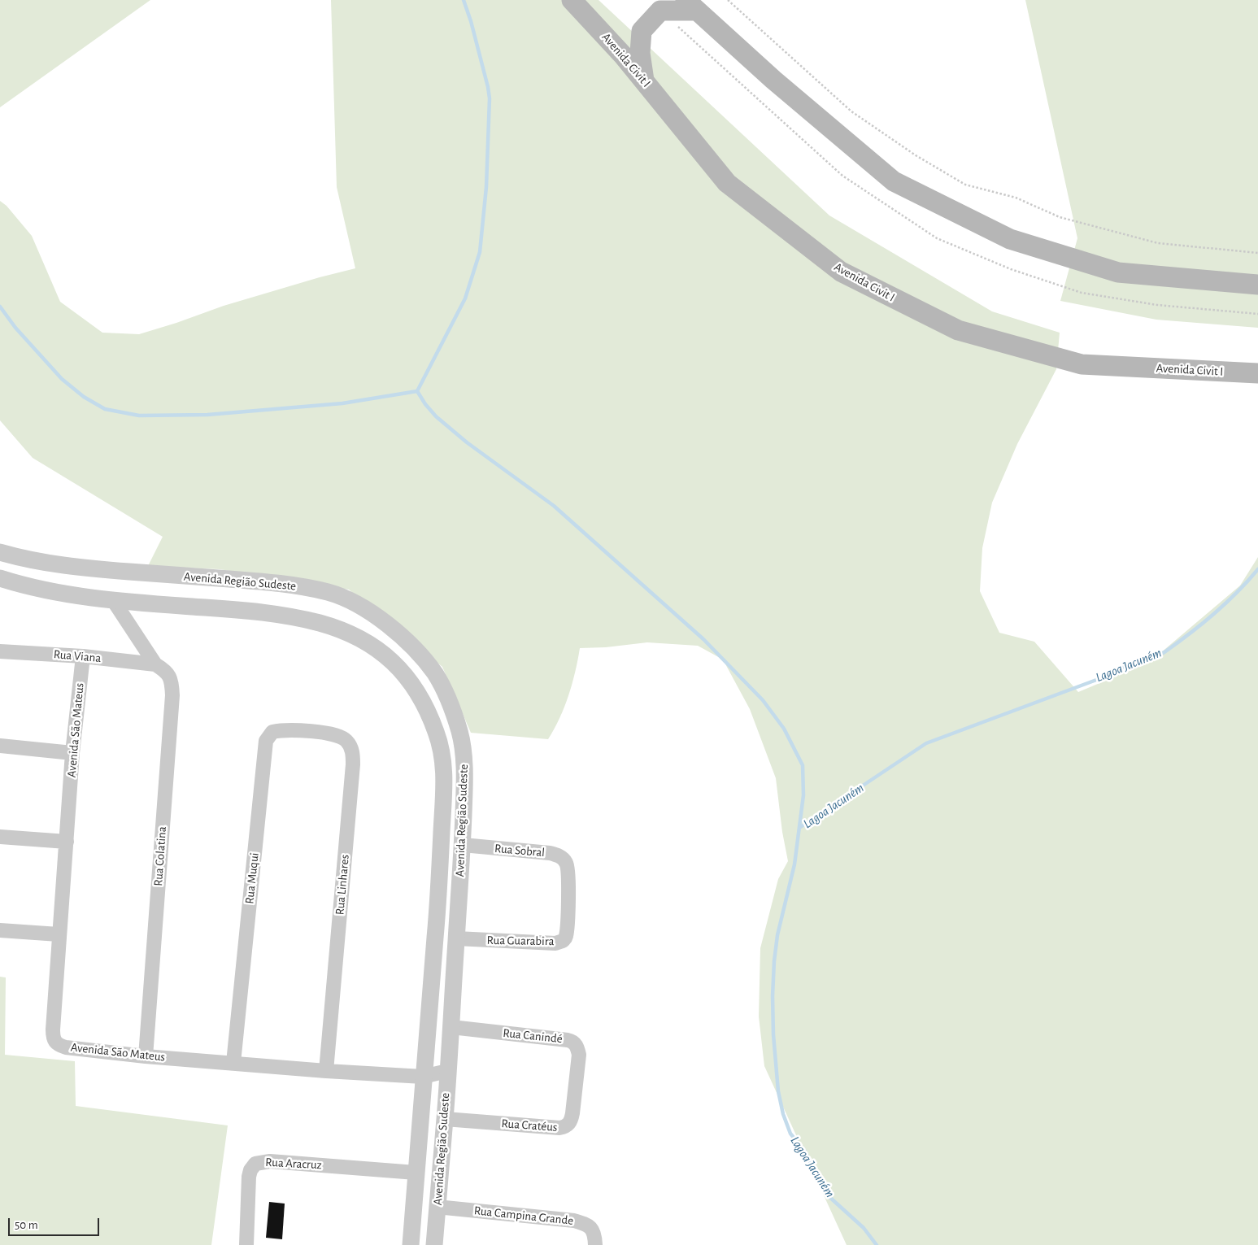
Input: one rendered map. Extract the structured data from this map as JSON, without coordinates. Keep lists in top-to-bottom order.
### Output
{
  "streets": {
    "main road": ["Avenida Civit I"],
    "street": [
      "Avenida Região Sudeste",
      "Rua Viana",
      "Avenida São Mateus",
      "Rua Sobral",
      "Rua Colatina",
      "Rua Muqui",
      "Rua Linhares",
      "Rua Guarabira",
      "Rua Canindé",
      "Rua Cratéus",
      "Rua Aracruz",
      "Rua Campina Grande"
    ]
  },
  "crossings": [
    ["Avenida Região Sudeste", "Avenida São Mateus"],
    ["Avenida Região Sudeste", "Rua Sobral"],
    ["Avenida Região Sudeste", "Rua Guarabira"],
    ["Avenida Região Sudeste", "Rua Canindé"],
    ["Avenida Região Sudeste", "Rua Cratéus"],
    ["Avenida Região Sudeste", "Rua Aracruz"],
    ["Avenida Região Sudeste", "Rua Campina Grande"],
    ["Rua Viana", "Avenida São Mateus"],
    ["Rua Viana", "Rua Colatina"],
    ["Avenida São Mateus", "Rua Colatina"],
    ["Avenida São Mateus", "Rua Muqui"],
    ["Avenida São Mateus", "Rua Linhares"],
    ["Rua Sobral", "Rua Guarabira"],
    ["Rua Muqui", "Rua Linhares"],
    ["Rua Canindé", "Rua Cratéus"]
  ],
  "water": ["Lagoa Jacuném"],
  "scale_bar": "50 m"
}
